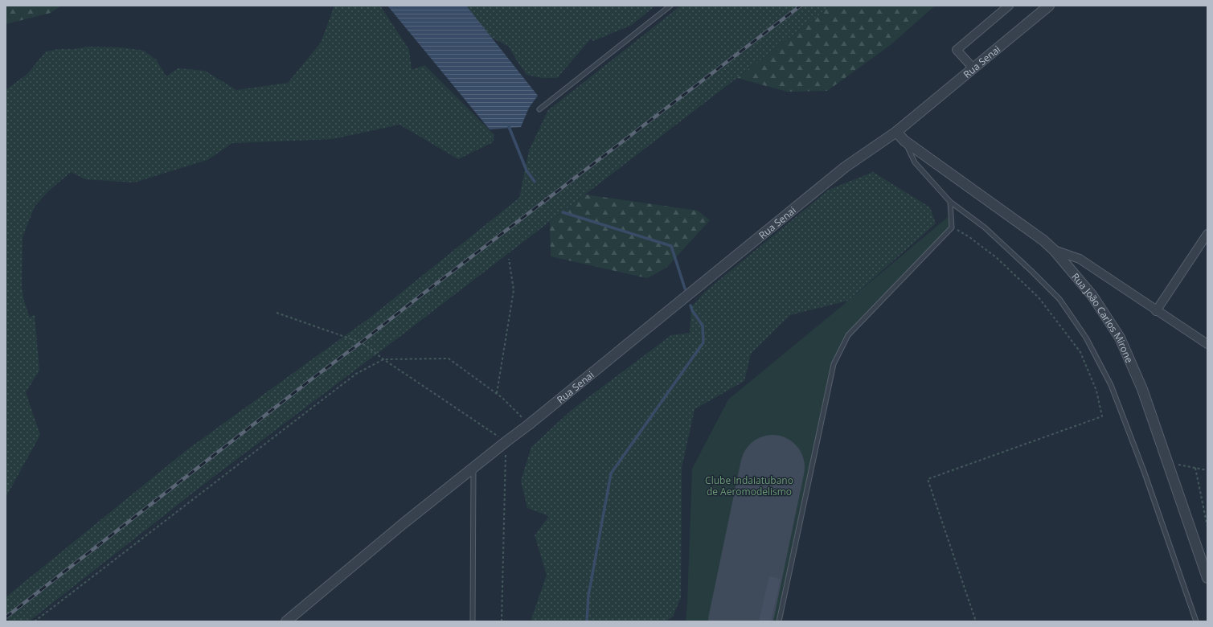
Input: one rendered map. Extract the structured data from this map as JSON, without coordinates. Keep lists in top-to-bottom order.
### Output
{
  "streets": {
    "street": ["Rua Senai", "Rua João Carlos Mirone"]
  },
  "crossings": [
    ["Rua Senai", "Rua João Carlos Mirone"]
  ],
  "parks": ["Clube Indaiatubano de Aeromodelismo"]
}
